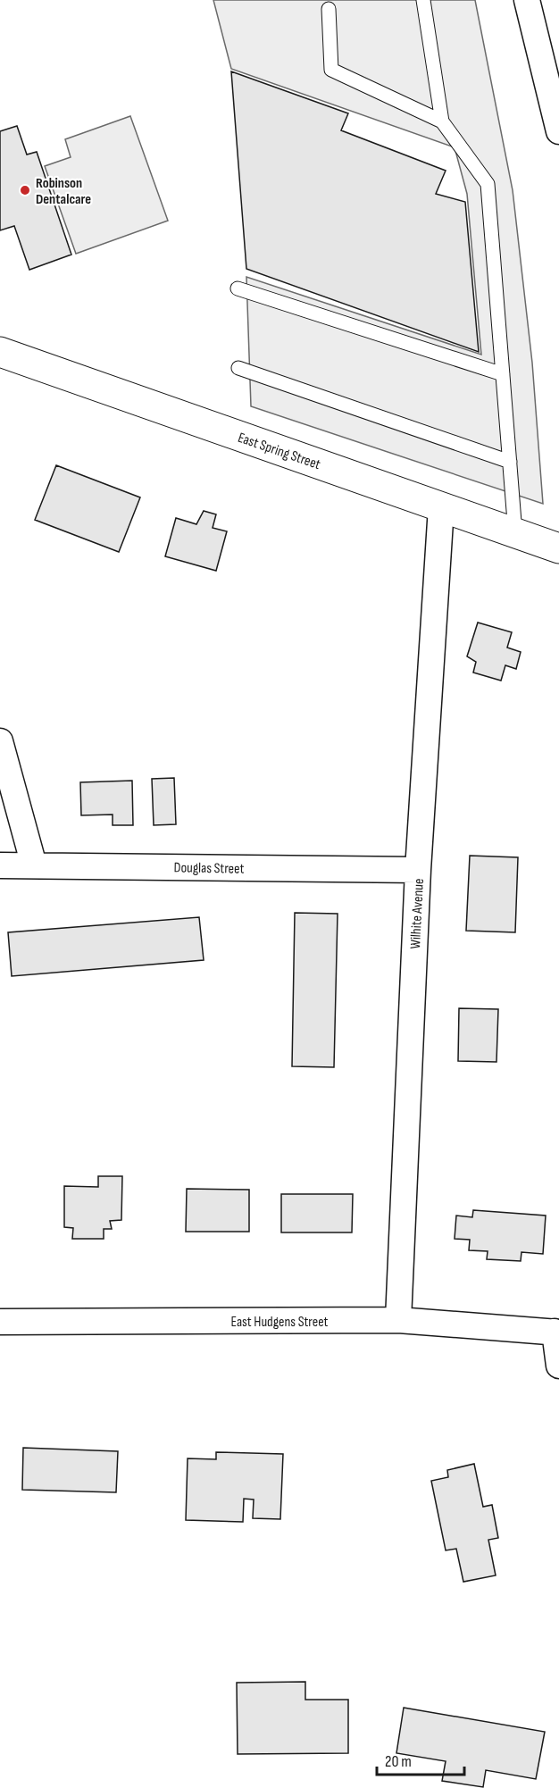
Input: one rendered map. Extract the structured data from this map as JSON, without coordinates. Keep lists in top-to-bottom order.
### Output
{
  "streets": {
    "main road": ["East Spring Street"],
    "street": ["Douglas Street", "Wilhite Avenue", "East Hudgens Street"]
  },
  "crossings": [
    ["East Spring Street", "Wilhite Avenue"],
    ["Douglas Street", "Wilhite Avenue"],
    ["Wilhite Avenue", "East Hudgens Street"]
  ],
  "places": ["Robinson Dentalcare"],
  "scale_bar": "20 m"
}
